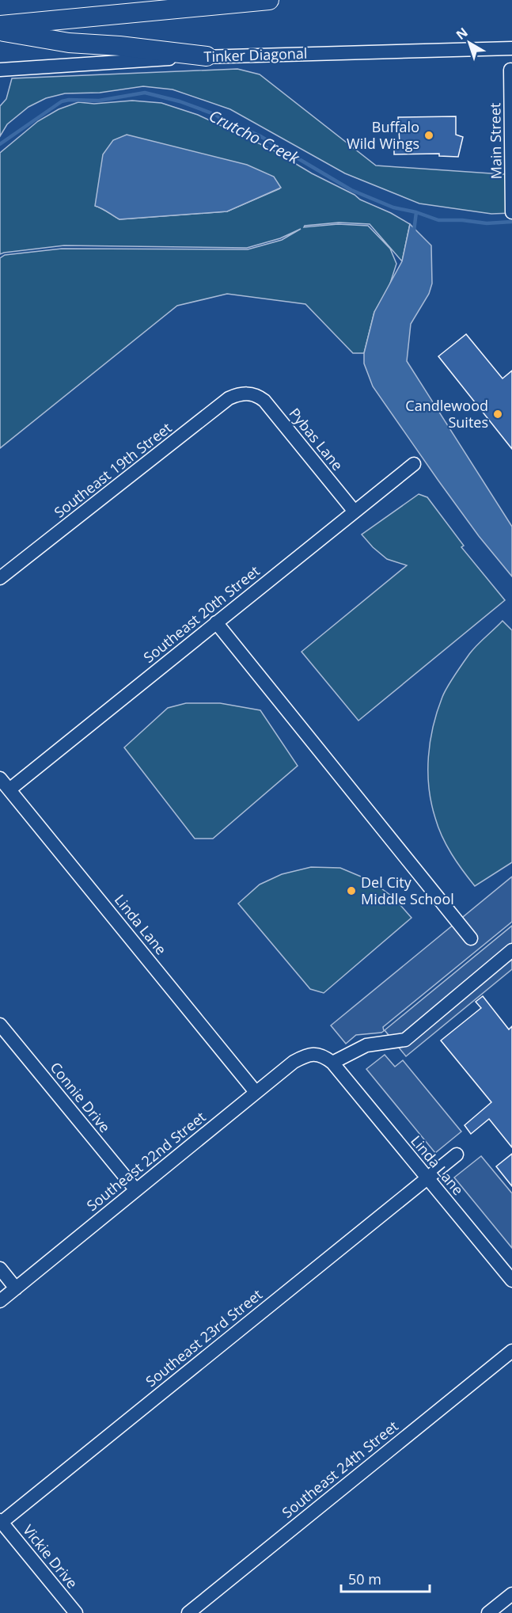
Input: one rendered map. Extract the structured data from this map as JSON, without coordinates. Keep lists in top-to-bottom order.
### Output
{
  "streets": {
    "street": [
      "Tinker Diagonal",
      "Main Street",
      "Pybas Lane",
      "Southeast 19th Street",
      "Southeast 20th Street",
      "Linda Lane",
      "Connie Drive",
      "Southeast 22nd Street",
      "Southeast 23rd Street",
      "Southeast 24th Street",
      "Vickie Drive"
    ]
  },
  "crossings": [
    ["Pybas Lane", "Southeast 19th Street"],
    ["Pybas Lane", "Southeast 20th Street"],
    ["Southeast 20th Street", "Linda Lane"],
    ["Linda Lane", "Southeast 22nd Street"],
    ["Linda Lane", "Southeast 23rd Street"],
    ["Connie Drive", "Southeast 22nd Street"],
    ["Southeast 23rd Street", "Vickie Drive"]
  ],
  "water": ["Crutcho Creek"],
  "places": ["Buffalo Wild Wings", "Candlewood Suites", "Del City Middle School"],
  "scale_bar": "50 m",
  "north": "top left"
}
